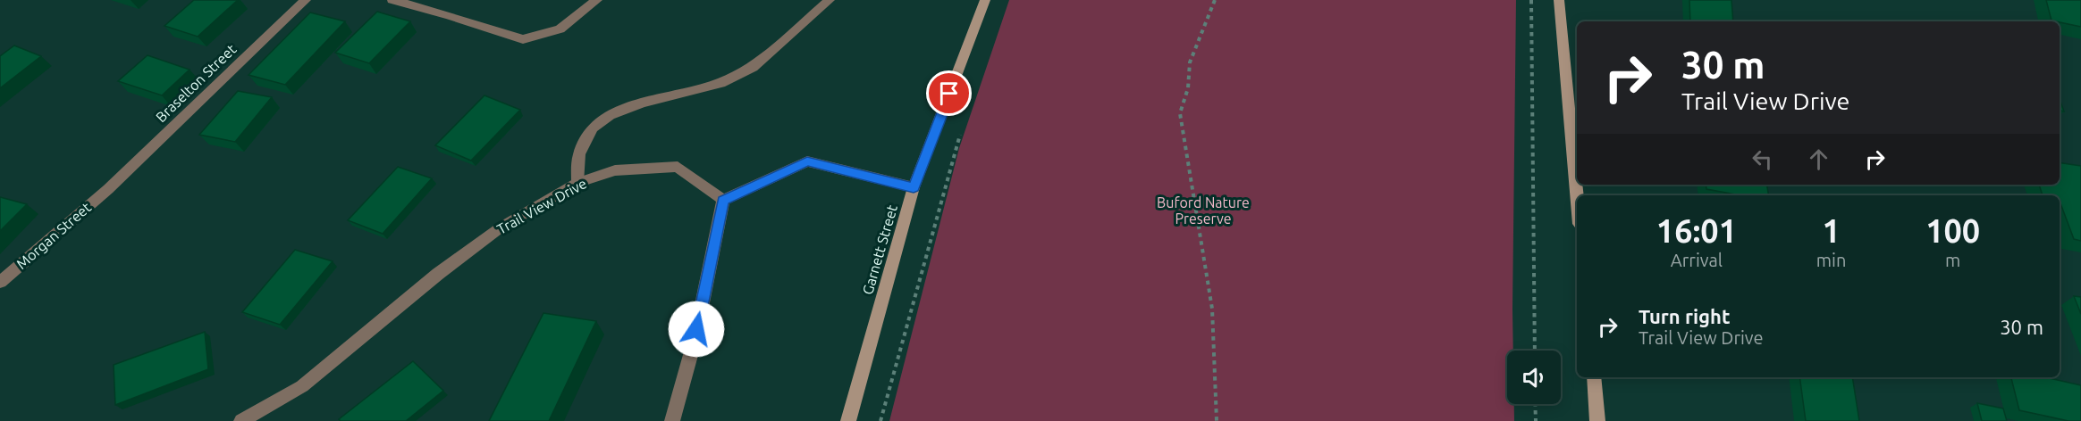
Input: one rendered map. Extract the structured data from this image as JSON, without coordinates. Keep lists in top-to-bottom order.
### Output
{
  "streets": {
    "street": [
      "Braselton Street",
      "Trail View Drive",
      "Morgan Street",
      "Garnett Street"
    ]
  },
  "crossings": [
    ["Braselton Street", "Morgan Street"]
  ],
  "parks": ["Buford Nature Preserve"],
  "page": {
    "turn": ["30 m", "Trail View Drive"],
    "eta": [
      "16:01",
      "Arrival",
      "1",
      "min",
      "100",
      "m"
    ],
    "list": [
      {
        "name": "Turn right",
        "note": "Trail View Drive",
        "value": "30 m"
      }
    ]
  }
}
